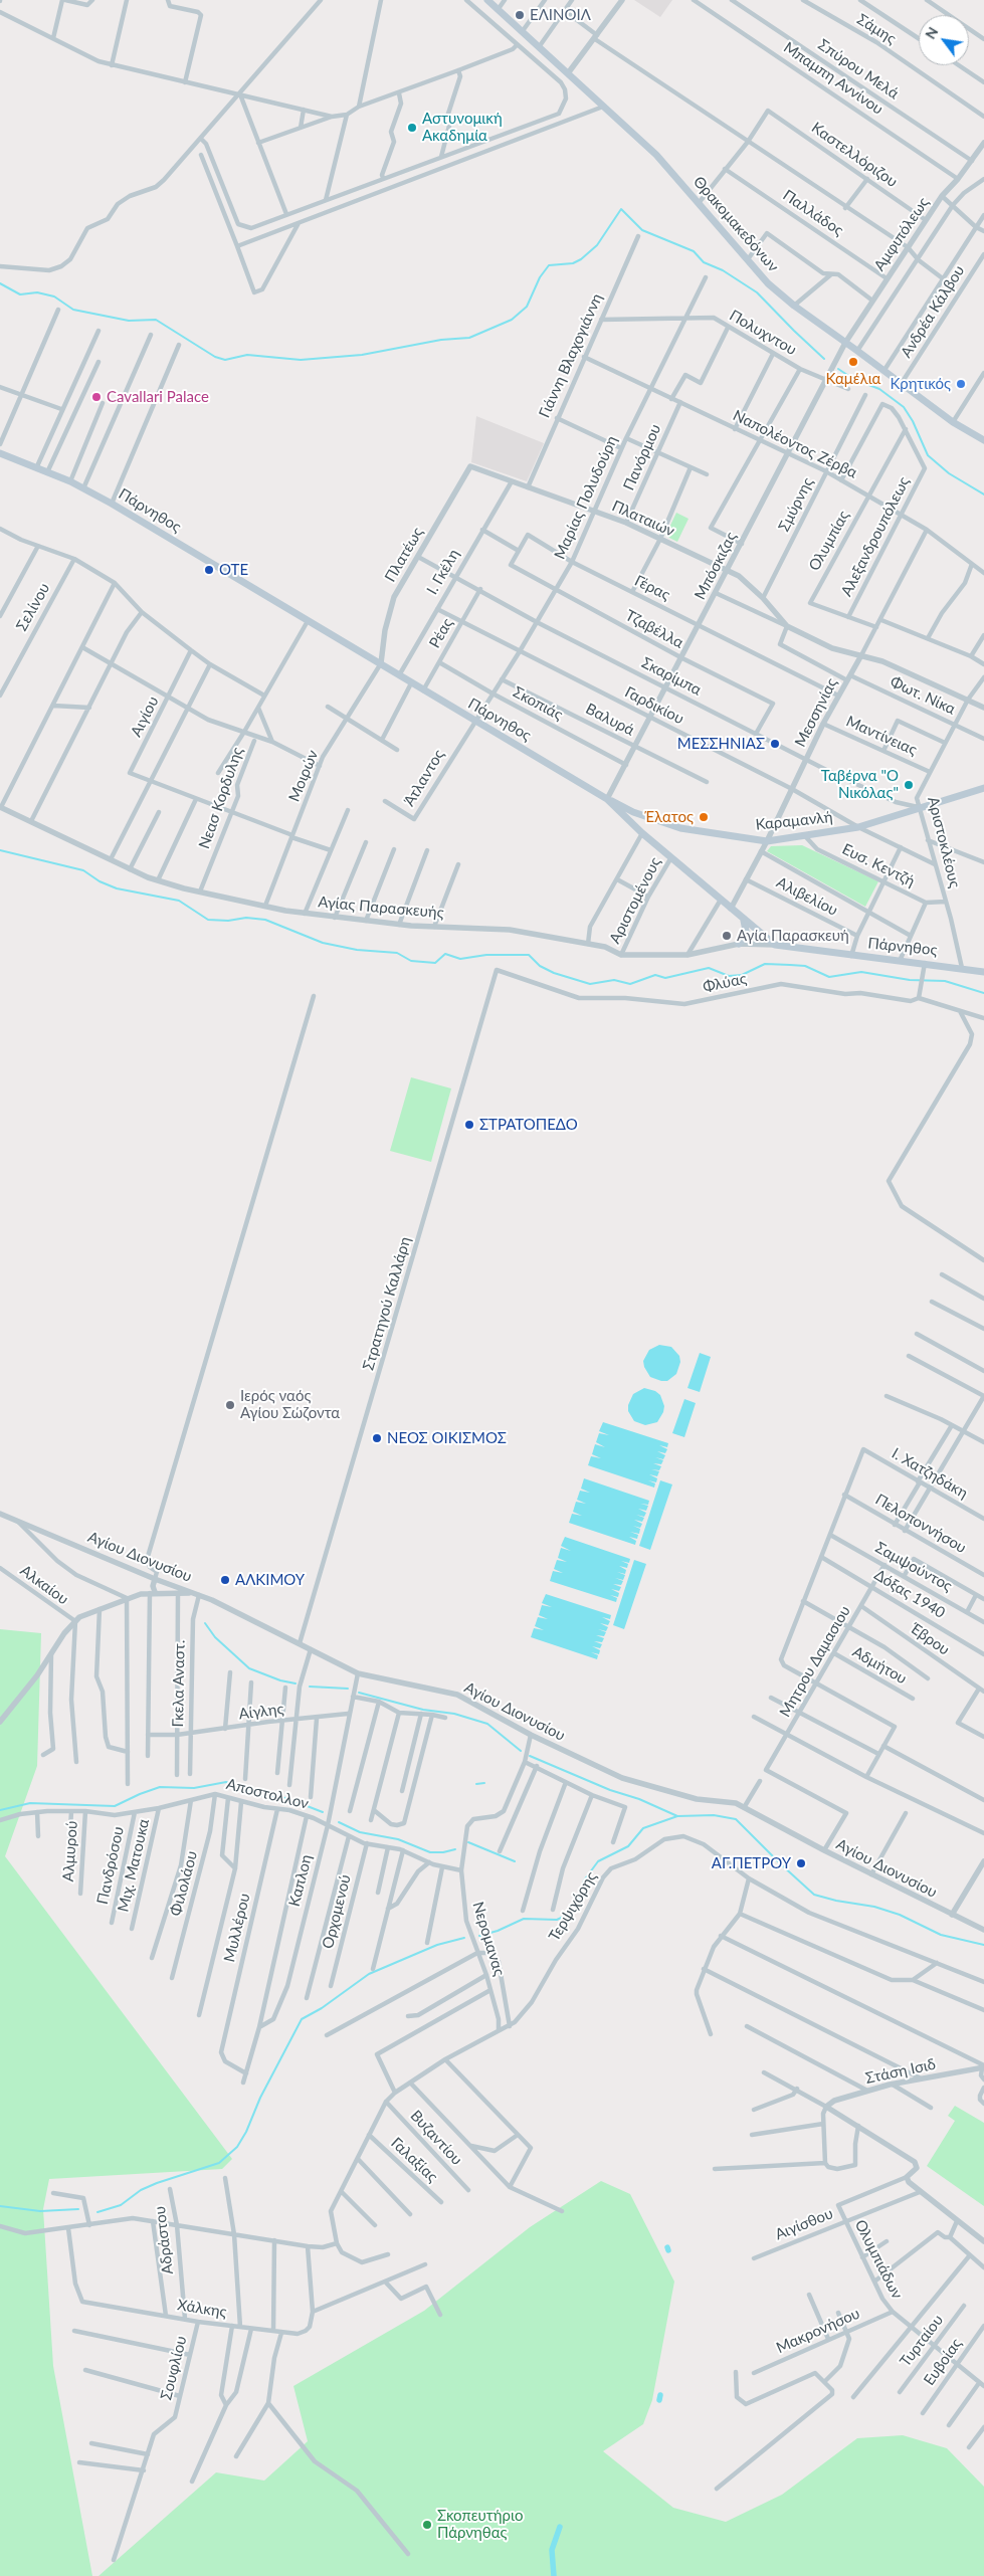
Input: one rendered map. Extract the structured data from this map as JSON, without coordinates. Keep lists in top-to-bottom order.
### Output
{
  "streets": {
    "main road": ["Θρακομακεδόνων", "Πάρνηθος", "Καραμανλή"],
    "street": [
      "Σάμης",
      "Σπύρου Μελά",
      "Μπαμπη Αννίνου",
      "Καστελλόριζου",
      "Παλλάδος",
      "Αμφιπόλεως",
      "Ανδρέα Κάλβου",
      "Πολυχντου",
      "Γιάννη Βλαχογιάννη",
      "Ναπολέοντος Ζέρβα",
      "Πανόρμου",
      "Μαρίας Πολυδούρη",
      "Σμύρνης",
      "Πλαταιών",
      "Αλεξανδρουπόλεως",
      "Ολυμπίας",
      "Πλατέως",
      "Μπόσκιζας",
      "Ι. Γκέλη",
      "Γέρας",
      "Σελίνου",
      "Τζαβέλλα",
      "Ρέας",
      "Σκαρίμπα",
      "Φωτ. Νίκα",
      "Σκοπιάς",
      "Γαρδικίου",
      "Μεσσηνίας",
      "Αιγίου",
      "Βαλυρά",
      "Μαντίνειας",
      "Μοιρών",
      "Άτλαντος",
      "Νεασ Κορδυλης",
      "Αριστοκλέους",
      "Ευσ. Κεντζή",
      "Αλιβελίου",
      "Αριστομένους",
      "Αγίας Παρασκευής",
      "Φλύας",
      "Στρατηγού Καλλάρη",
      "Ι. Χατζηδάκη",
      "Πελοποννήσου",
      "Αγίου Διονυσίου",
      "Σαμψούντος",
      "Αλκαίου",
      "Δόξας 1940",
      "Έβρου",
      "Μητρου Δαμασιου",
      "Αδμήτου",
      "Γκελα Αναστ.",
      "Αίγλης",
      "Αποστολλον",
      "Αλμυρού",
      "Πανδρόσου",
      "Μιχ. Ματουκα",
      "Καπλοη",
      "Φιλολάου",
      "Τερψιχόρης",
      "Ορχομενού",
      "Μυλλέρου",
      "Νερομανας",
      "Στάση Ισιδ",
      "Βυζαντίου",
      "Γαλαξίας",
      "Αιγίσθου",
      "Αδράστου",
      "Ολυμπιάδων",
      "Χάλκης",
      "Μακρονήσου",
      "Τυρταίου",
      "Ευβοίας",
      "Σουφλίου"
    ]
  },
  "crossings": [
    ["Σπύρου Μελά", "Αμφιπόλεως"],
    ["Μπαμπη Αννίνου", "Αμφιπόλεως"],
    ["Καστελλόριζου", "Αμφιπόλεως"],
    ["Παλλάδος", "Αμφιπόλεως"],
    ["Θρακομακεδόνων", "Αμφιπόλεως"],
    ["Θρακομακεδόνων", "Ανδρέα Κάλβου"],
    ["Θρακομακεδόνων", "Μπόσκιζας"],
    ["Αμφιπόλεως", "Μπόσκιζας"],
    ["Πολυχντου", "Γιάννη Βλαχογιάννη"],
    ["Πολυχντου", "Μαρίας Πολυδούρη"],
    ["Πολυχντου", "Μπόσκιζας"],
    ["Γιάννη Βλαχογιάννη", "Ναπολέοντος Ζέρβα"],
    ["Γιάννη Βλαχογιάννη", "Πλαταιών"],
    ["Ναπολέοντος Ζέρβα", "Πανόρμου"],
    ["Ναπολέοντος Ζέρβα", "Μαρίας Πολυδούρη"],
    ["Ναπολέοντος Ζέρβα", "Σμύρνης"],
    ["Ναπολέοντος Ζέρβα", "Αλεξανδρουπόλεως"],
    ["Ναπολέοντος Ζέρβα", "Ολυμπίας"],
    ["Ναπολέοντος Ζέρβα", "Μπόσκιζας"],
    ["Ναπολέοντος Ζέρβα", "Μεσσηνίας"],
    ["Πανόρμου", "Πλαταιών"],
    ["Μαρίας Πολυδούρη", "Πάρνηθος"],
    ["Μαρίας Πολυδούρη", "Πλαταιών"],
    ["Μαρίας Πολυδούρη", "Γέρας"],
    ["Μαρίας Πολυδούρη", "Τζαβέλλα"],
    ["Μαρίας Πολυδούρη", "Σκαρίμπα"],
    ["Μαρίας Πολυδούρη", "Σκοπιάς"],
    ["Μαρίας Πολυδούρη", "Γαρδικίου"],
    ["Μαρίας Πολυδούρη", "Βαλυρά"],
    ["Μαρίας Πολυδούρη", "Άτλαντος"],
    ["Σμύρνης", "Πλαταιών"],
    ["Πάρνηθος", "Πλατέως"],
    ["Πάρνηθος", "Μπόσκιζας"],
    ["Πάρνηθος", "Ι. Γκέλη"],
    ["Πάρνηθος", "Ρέας"],
    ["Πάρνηθος", "Μεσσηνίας"],
    ["Πάρνηθος", "Μοιρών"],
    ["Πάρνηθος", "Άτλαντος"],
    ["Πάρνηθος", "Καραμανλή"],
    ["Πάρνηθος", "Αριστοκλέους"],
    ["Πάρνηθος", "Αριστομένους"],
    ["Πάρνηθος", "Αγίας Παρασκευής"],
    ["Πλαταιών", "Πλατέως"],
    ["Πλαταιών", "Μπόσκιζας"],
    ["Πλαταιών", "Ι. Γκέλη"],
    ["Πλαταιών", "Φωτ. Νίκα"],
    ["Πλαταιών", "Μεσσηνίας"],
    ["Πλαταιών", "Αριστοκλέους"],
    ["Αλεξανδρουπόλεως", "Ολυμπίας"],
    ["Ολυμπίας", "Μεσσηνίας"],
    ["Πλατέως", "Σκαρίμπα"],
    ["Πλατέως", "Μοιρών"],
    ["Μπόσκιζας", "Γέρας"],
    ["Μπόσκιζας", "Τζαβέλλα"],
    ["Μπόσκιζας", "Σκαρίμπα"],
    ["Μπόσκιζας", "Σκοπιάς"],
    ["Μπόσκιζας", "Γαρδικίου"],
    ["Μπόσκιζας", "Βαλυρά"],
    ["Μπόσκιζας", "Καραμανλή"],
    ["Ι. Γκέλη", "Σκαρίμπα"],
    ["Ι. Γκέλη", "Γαρδικίου"],
    ["Γέρας", "Τζαβέλλα"],
    ["Γέρας", "Μεσσηνίας"],
    ["Τζαβέλλα", "Σκαρίμπα"],
    ["Ρέας", "Σκαρίμπα"],
    ["Ρέας", "Σκοπιάς"],
    ["Ρέας", "Γαρδικίου"],
    ["Σκαρίμπα", "Μεσσηνίας"],
    ["Σκαρίμπα", "Καραμανλή"],
    ["Σκαρίμπα", "Αριστοκλέους"],
    ["Φωτ. Νίκα", "Μεσσηνίας"],
    ["Φωτ. Νίκα", "Αριστοκλέους"],
    ["Γαρδικίου", "Μεσσηνίας"],
    ["Γαρδικίου", "Καραμανλή"],
    ["Γαρδικίου", "Αριστοκλέους"],
    ["Μεσσηνίας", "Μαντίνειας"],
    ["Μεσσηνίας", "Καραμανλή"],
    ["Μεσσηνίας", "Αλιβελίου"],
    ["Μαντίνειας", "Αριστοκλέους"],
    ["Μοιρών", "Αγίας Παρασκευής"],
    ["Νεασ Κορδυλης", "Αγίας Παρασκευής"],
    ["Καραμανλή", "Αριστοκλέους"],
    ["Καραμανλή", "Ευσ. Κεντζή"],
    ["Αριστοκλέους", "Ευσ. Κεντζή"],
    ["Αριστομένους", "Αγίας Παρασκευής"],
    ["Φλύας", "Στρατηγού Καλλάρη"],
    ["Στρατηγού Καλλάρη", "Αγίου Διονυσίου"],
    ["Ι. Χατζηδάκη", "Πελοποννήσου"],
    ["Αγίου Διονυσίου", "Μητρου Δαμασιου"],
    ["Αγίου Διονυσίου", "Γκελα Αναστ."],
    ["Αγίου Διονυσίου", "Καπλοη"],
    ["Αγίου Διονυσίου", "Νερομανας"],
    ["Σαμψούντος", "Μητρου Δαμασιου"],
    ["Δόξας 1940", "Μητρου Δαμασιου"],
    ["Έβρου", "Μητρου Δαμασιου"],
    ["Μητρου Δαμασιου", "Αδμήτου"],
    ["Γκελα Αναστ.", "Αίγλης"],
    ["Αίγλης", "Καπλοη"],
    ["Αποστολλον", "Αλμυρού"],
    ["Αποστολλον", "Πανδρόσου"],
    ["Αποστολλον", "Μιχ. Ματουκα"],
    ["Αποστολλον", "Καπλοη"],
    ["Αποστολλον", "Φιλολάου"],
    ["Αποστολλον", "Ορχομενού"],
    ["Αποστολλον", "Μυλλέρου"],
    ["Αποστολλον", "Νερομανας"],
    ["Τερψιχόρης", "Νερομανας"],
    ["Τερψιχόρης", "Βυζαντίου"],
    ["Τερψιχόρης", "Γαλαξίας"],
    ["Αιγίσθου", "Ολυμπιάδων"],
    ["Αδράστου", "Χάλκης"],
    ["Ολυμπιάδων", "Μακρονήσου"],
    ["Ολυμπιάδων", "Τυρταίου"],
    ["Ολυμπιάδων", "Ευβοίας"],
    ["Χάλκης", "Σουφλίου"]
  ],
  "places": [
    "ΕΛΙΝΟΙΛ",
    "Αστυνομική Ακαδημία",
    "Καμέλια",
    "Κρητικός",
    "Cavallari Palace",
    "ΟΤΕ",
    "ΜΕΣΣΗΝΙΑΣ",
    "Ταβέρνα \"Ο Νικόλας\"",
    "Έλατος",
    "Αγία Παρασκευή",
    "ΣΤΡΑΤΟΠΕΔΟ",
    "Ιερός ναός Αγίου Σώζοντα",
    "ΝΕΟΣ ΟΙΚΙΣΜΟΣ",
    "ΑΛΚΙΜΟΥ",
    "ΑΓ.ΠΕΤΡΟΥ",
    "Σκοπευτήριο Πάρνηθας"
  ],
  "north": "top left"
}
